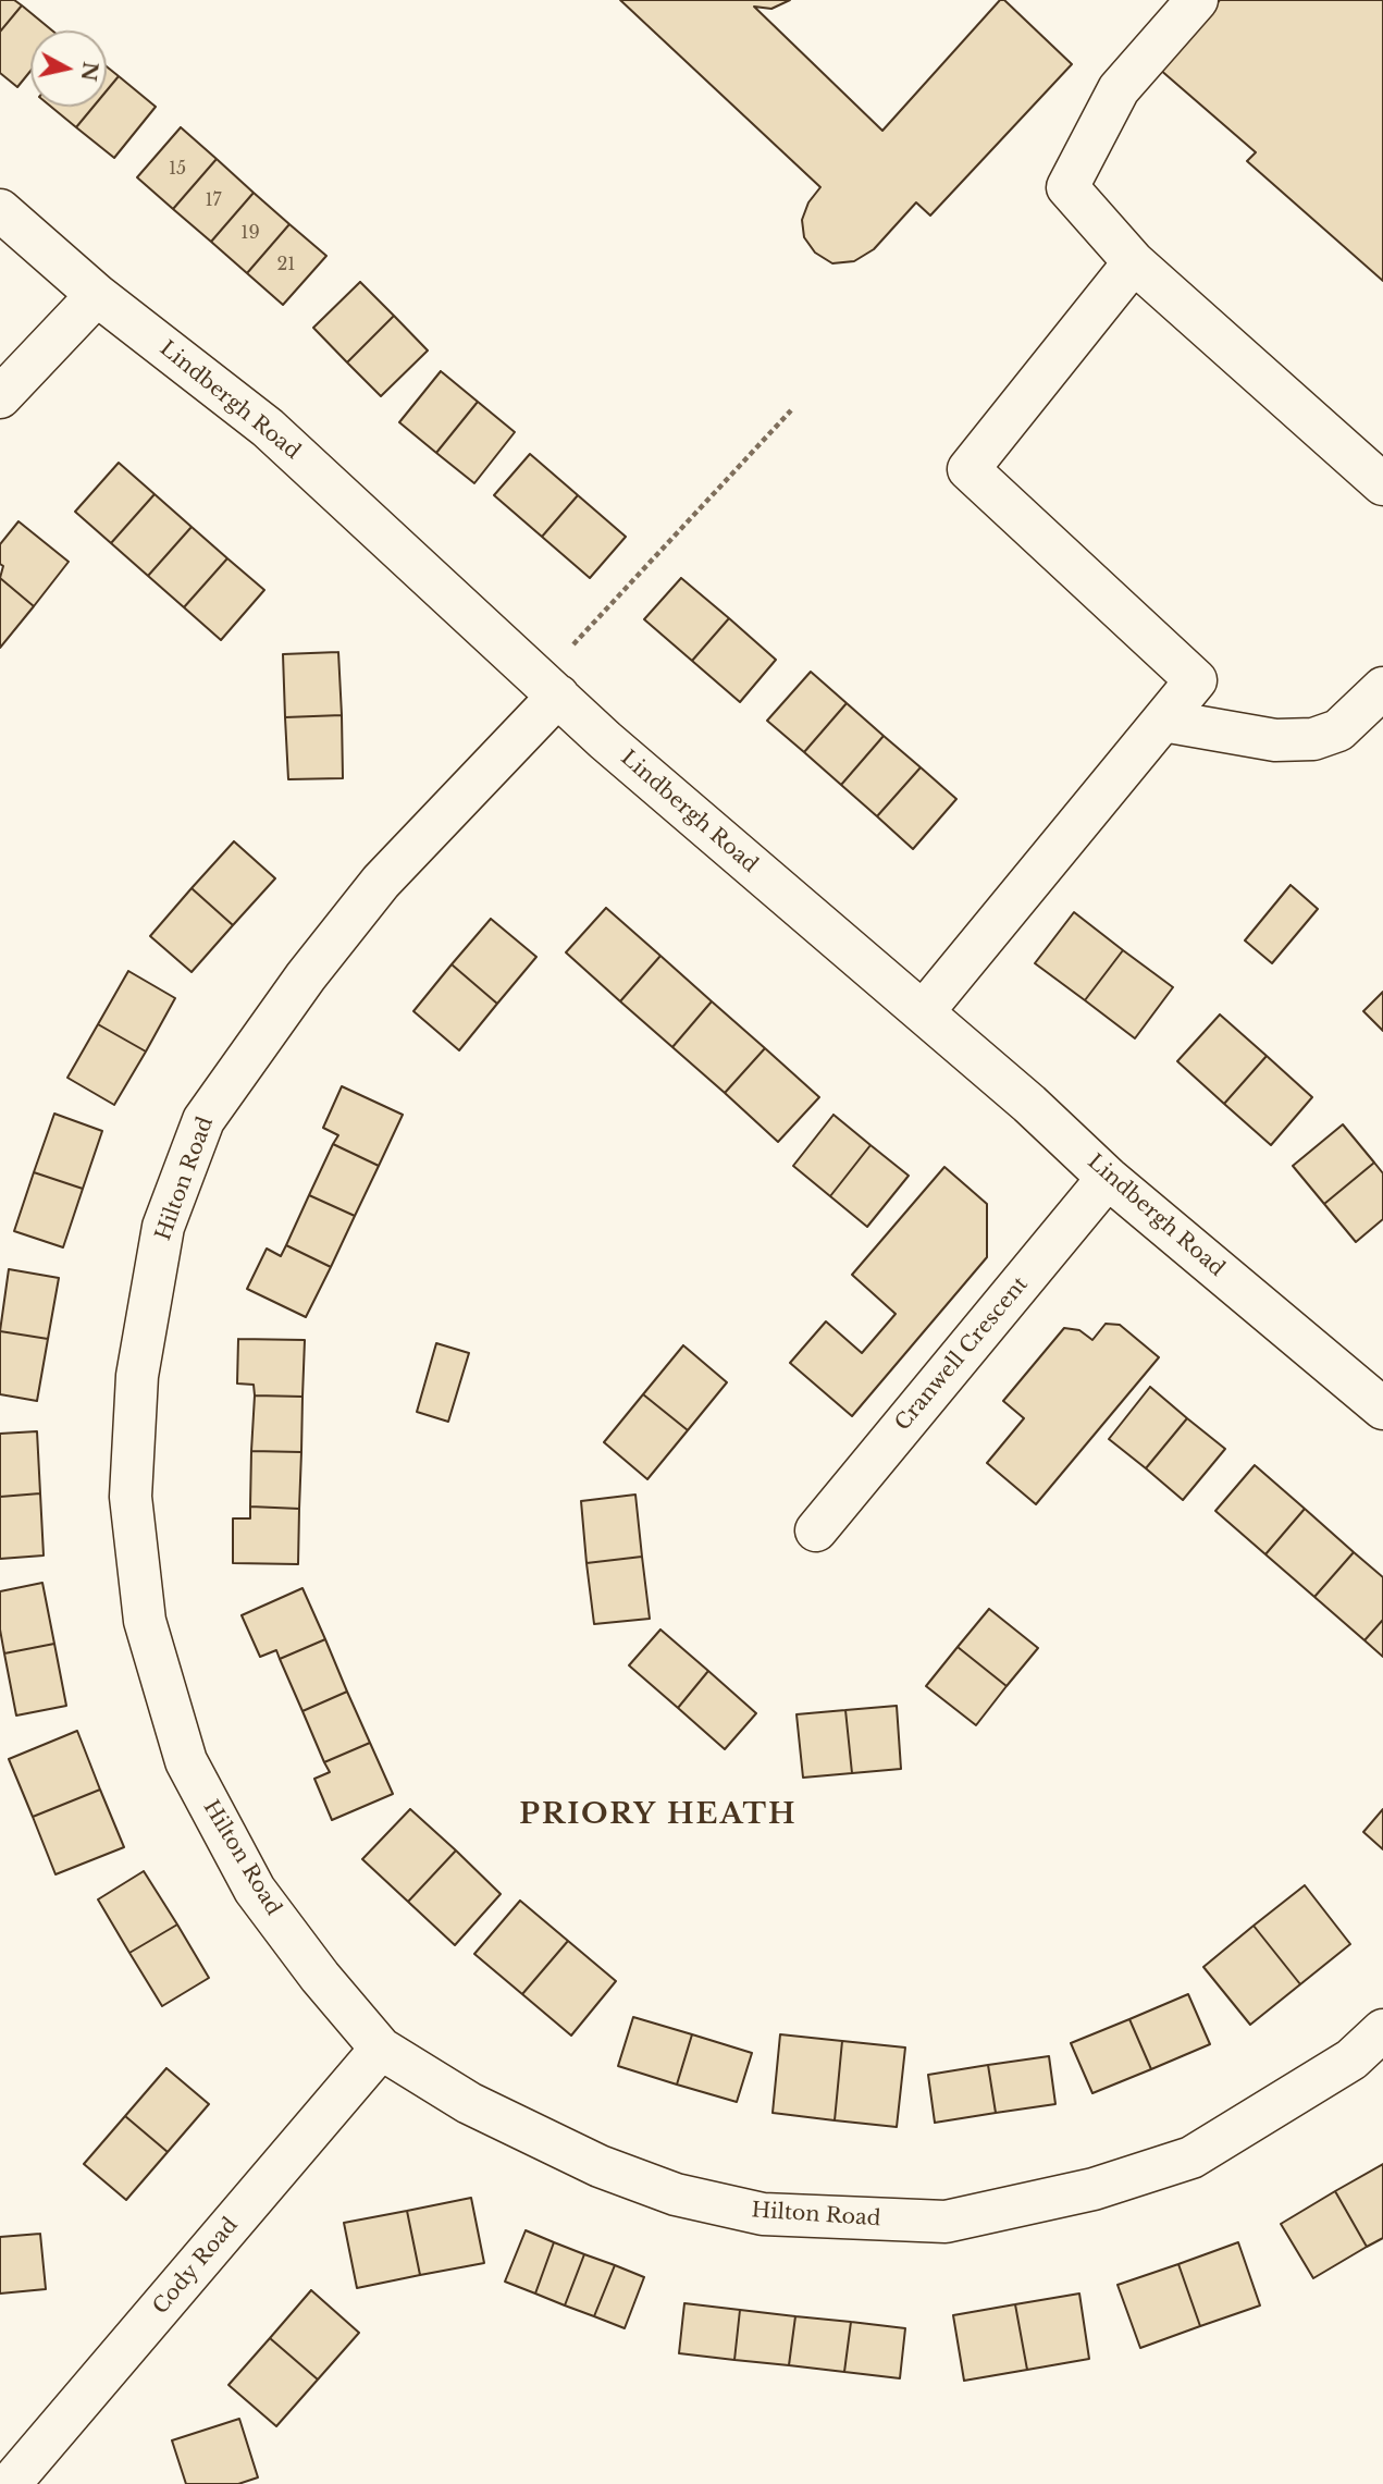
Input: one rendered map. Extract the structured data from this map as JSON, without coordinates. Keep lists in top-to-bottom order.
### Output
{
  "streets": {
    "street": [
      "Lindbergh Road",
      "Hilton Road",
      "Cranwell Crescent",
      "Cody Road"
    ]
  },
  "crossings": [
    ["Lindbergh Road", "Hilton Road"],
    ["Lindbergh Road", "Cranwell Crescent"],
    ["Hilton Road", "Cody Road"]
  ],
  "districts": ["PRIORY HEATH"],
  "house_numbers": [
    "15",
    "17",
    "19",
    "21"
  ],
  "north": "right"
}
